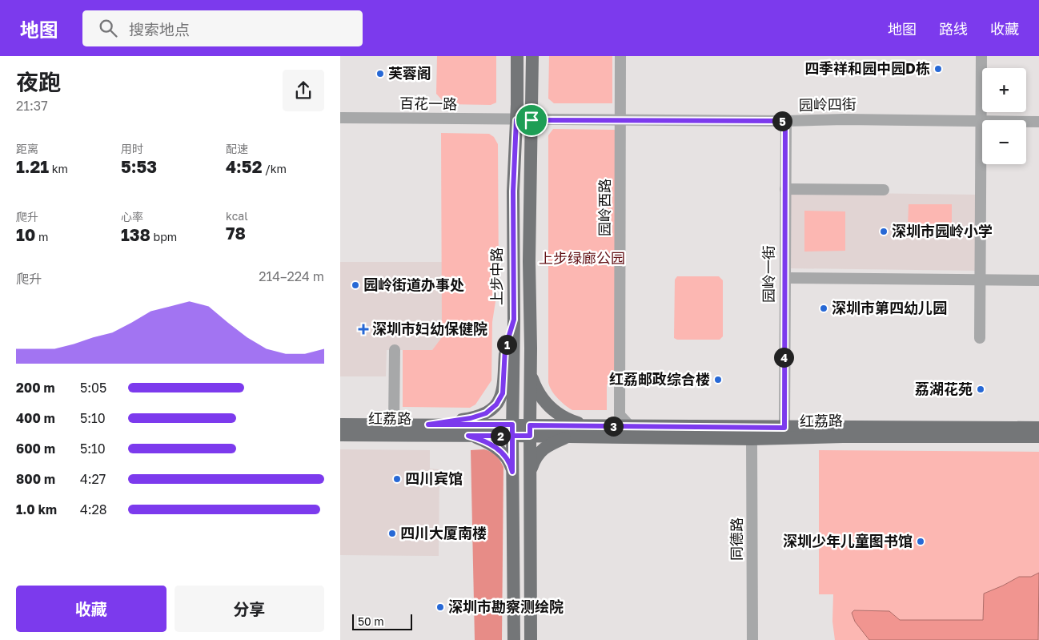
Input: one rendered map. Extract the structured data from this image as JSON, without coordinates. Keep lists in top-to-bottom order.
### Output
{
  "streets": {
    "main road": ["上步中路", "红荔路"],
    "street": [
      "百花一路",
      "园岭四街",
      "园岭西路",
      "园岭一街",
      "同德路"
    ]
  },
  "crossings": [
    ["百花一路", "园岭四街"],
    ["百花一路", "上步中路"],
    ["园岭四街", "园岭西路"],
    ["园岭四街", "园岭一街"],
    ["园岭西路", "红荔路"],
    ["园岭一街", "红荔路"],
    ["上步中路", "红荔路"],
    ["红荔路", "同德路"]
  ],
  "parks": ["上步绿廊公园"],
  "places": {
    "other": [
      "四季祥和园中园D栋",
      "芙蓉阁",
      "深圳市园岭小学",
      "园岭街道办事处",
      "深圳市第四幼儿园",
      "红荔邮政综合楼",
      "荔湖花苑",
      "四川宾馆",
      "四川大厦南楼",
      "深圳少年儿童图书馆",
      "深圳市勘察测绘院"
    ],
    "health": ["深圳市妇幼保健院"]
  },
  "scale_bar": "50 m",
  "page": {
    "header": "地图",
    "search": "搜索地点",
    "nav": ["地图", "路线", "收藏"],
    "heading": ["夜跑", "21:37"],
    "map_buttons": ["+", "−"],
    "pins": [
      "5",
      "1",
      "4",
      "3",
      "2"
    ],
    "stats": [
      ["距离", "1.21 km"],
      ["用时", "5:53"],
      ["配速", "4:52 /km"],
      ["爬升", "10 m"],
      ["心率", "138 bpm"],
      ["kcal", "78"]
    ],
    "chart": ["爬升", "214–224 m"],
    "list": [
      {
        "name": "200 m",
        "note": "5:05"
      },
      {
        "name": "400 m",
        "note": "5:10"
      },
      {
        "name": "600 m",
        "note": "5:10"
      },
      {
        "name": "800 m",
        "note": "4:27"
      },
      {
        "name": "1.0 km",
        "note": "4:28"
      }
    ],
    "buttons": ["收藏", "分享"],
    "scale": "50 m"
  }
}
